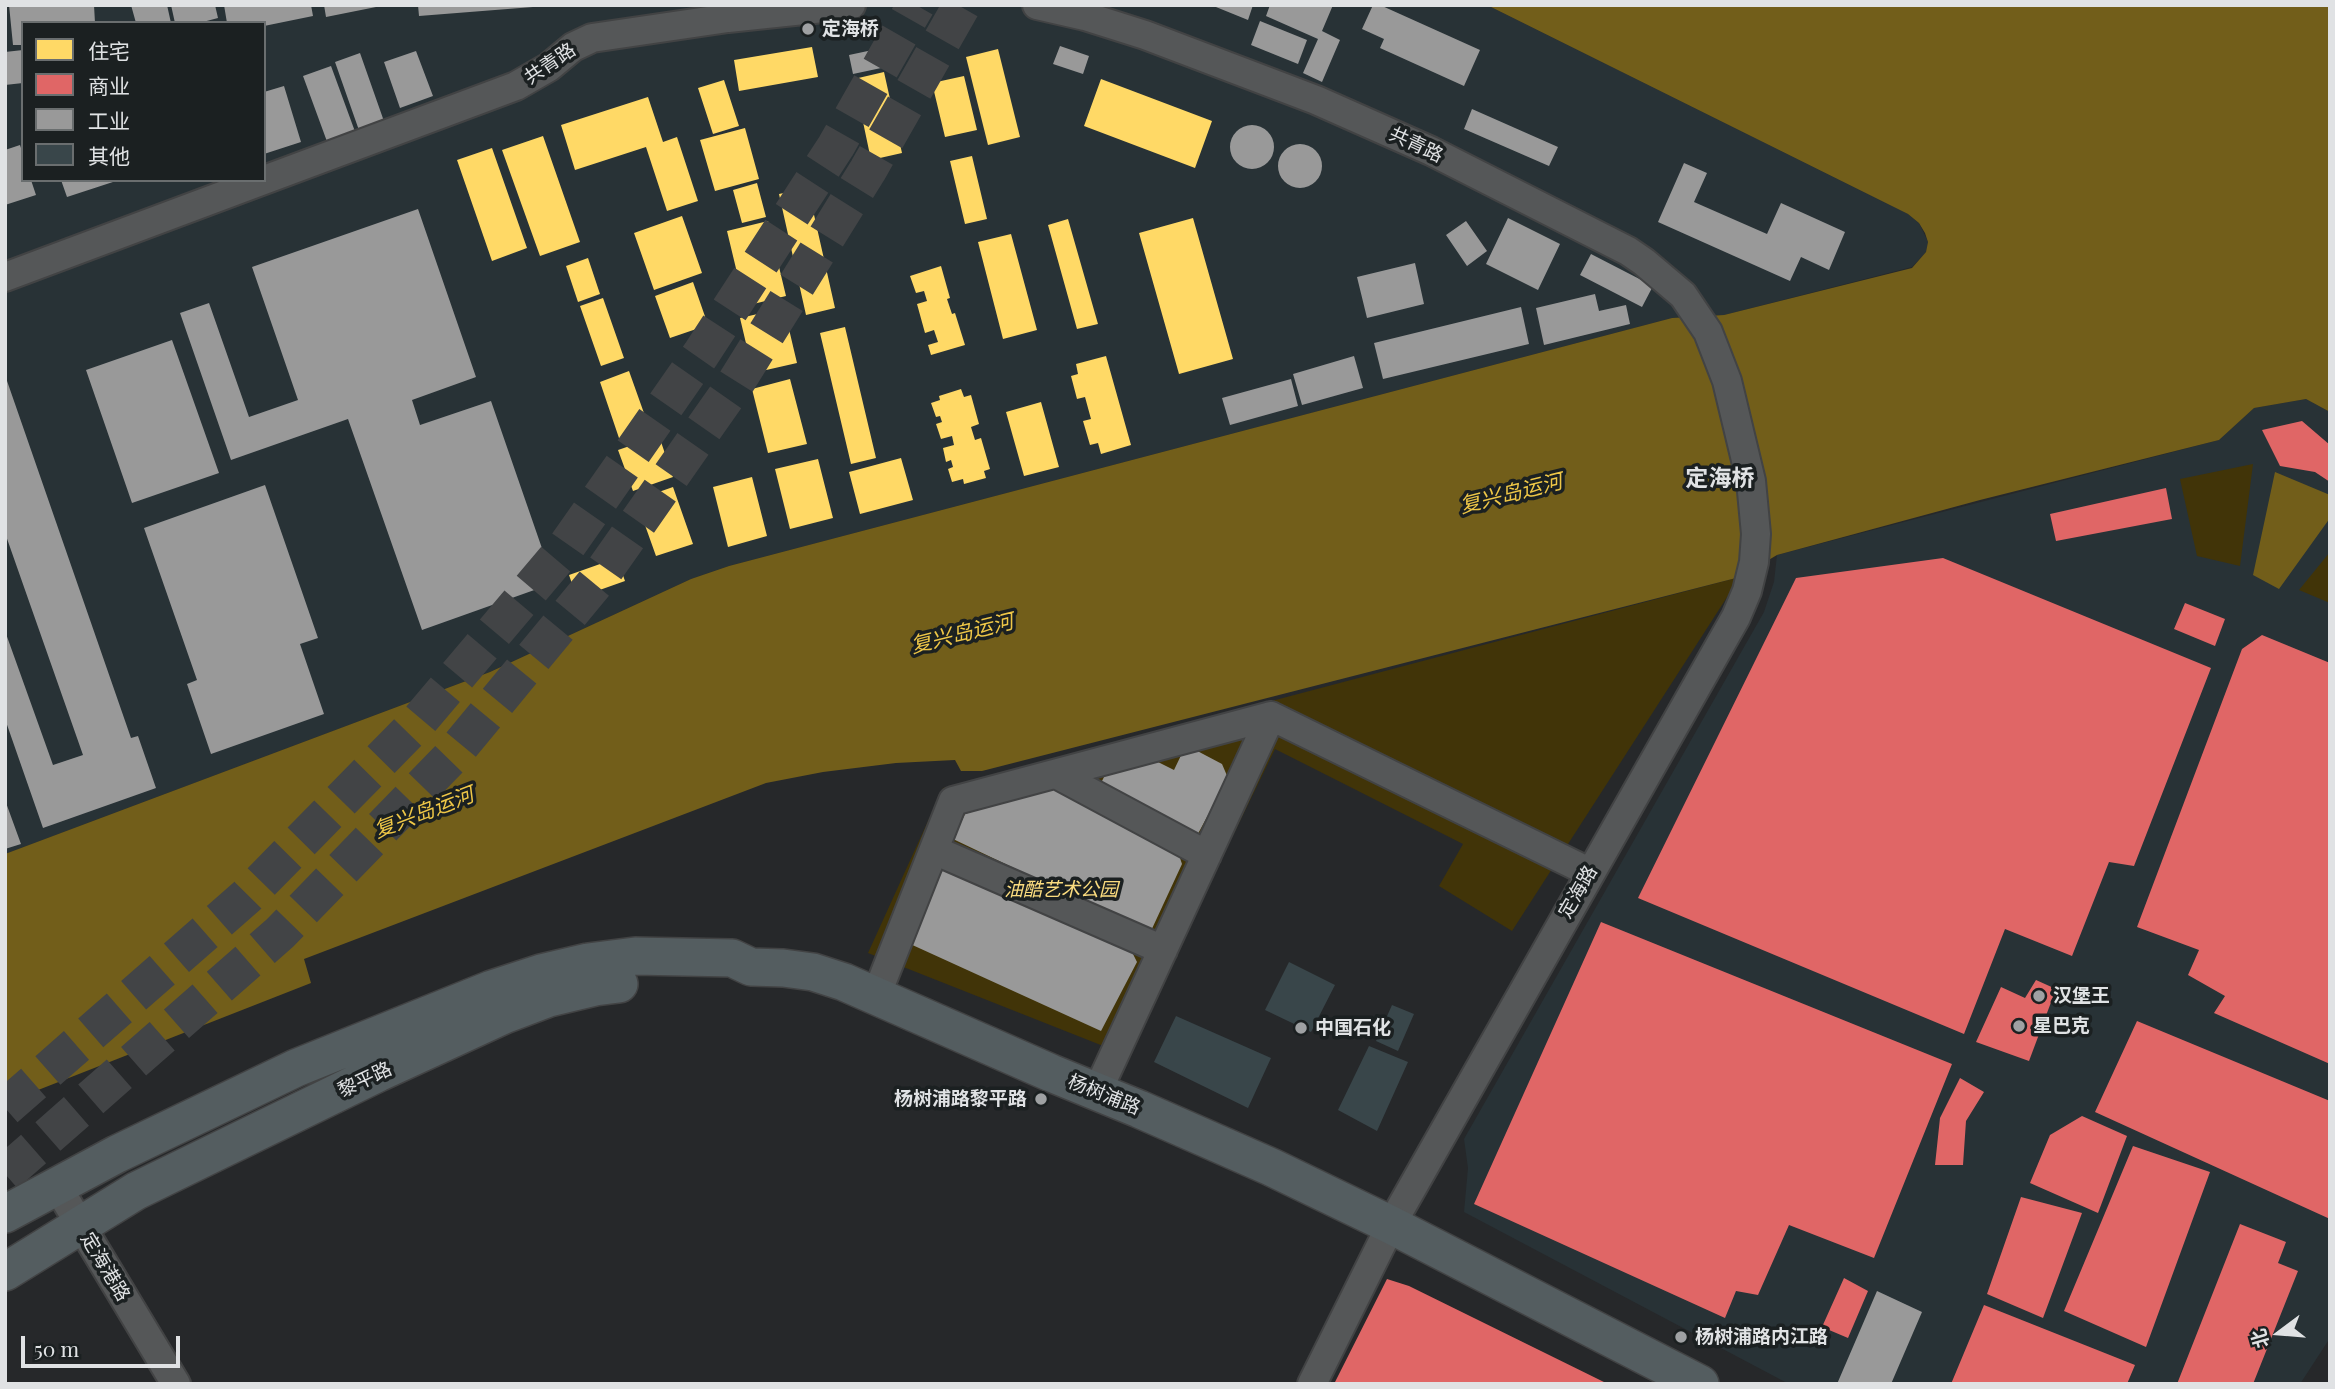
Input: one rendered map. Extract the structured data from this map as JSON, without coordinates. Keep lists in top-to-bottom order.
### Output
{
  "streets": {
    "main road": ["黎平路", "杨树浦路"],
    "street": ["共青路", "定海路", "定海港路"]
  },
  "crossings": [
    ["共青路", "定海路"],
    ["定海路", "杨树浦路"],
    ["黎平路", "杨树浦路"],
    ["黎平路", "定海港路"]
  ],
  "districts": ["定海桥"],
  "water": ["复兴岛运河"],
  "parks": ["油酷艺术公园"],
  "places": [
    "定海桥",
    "汉堡王",
    "星巴克",
    "中国石化",
    "杨树浦路黎平路",
    "杨树浦路内江路"
  ],
  "legend": [
    "住宅",
    "商业",
    "工业",
    "其他"
  ],
  "scale_bar": "50 m",
  "north": "left"
}
